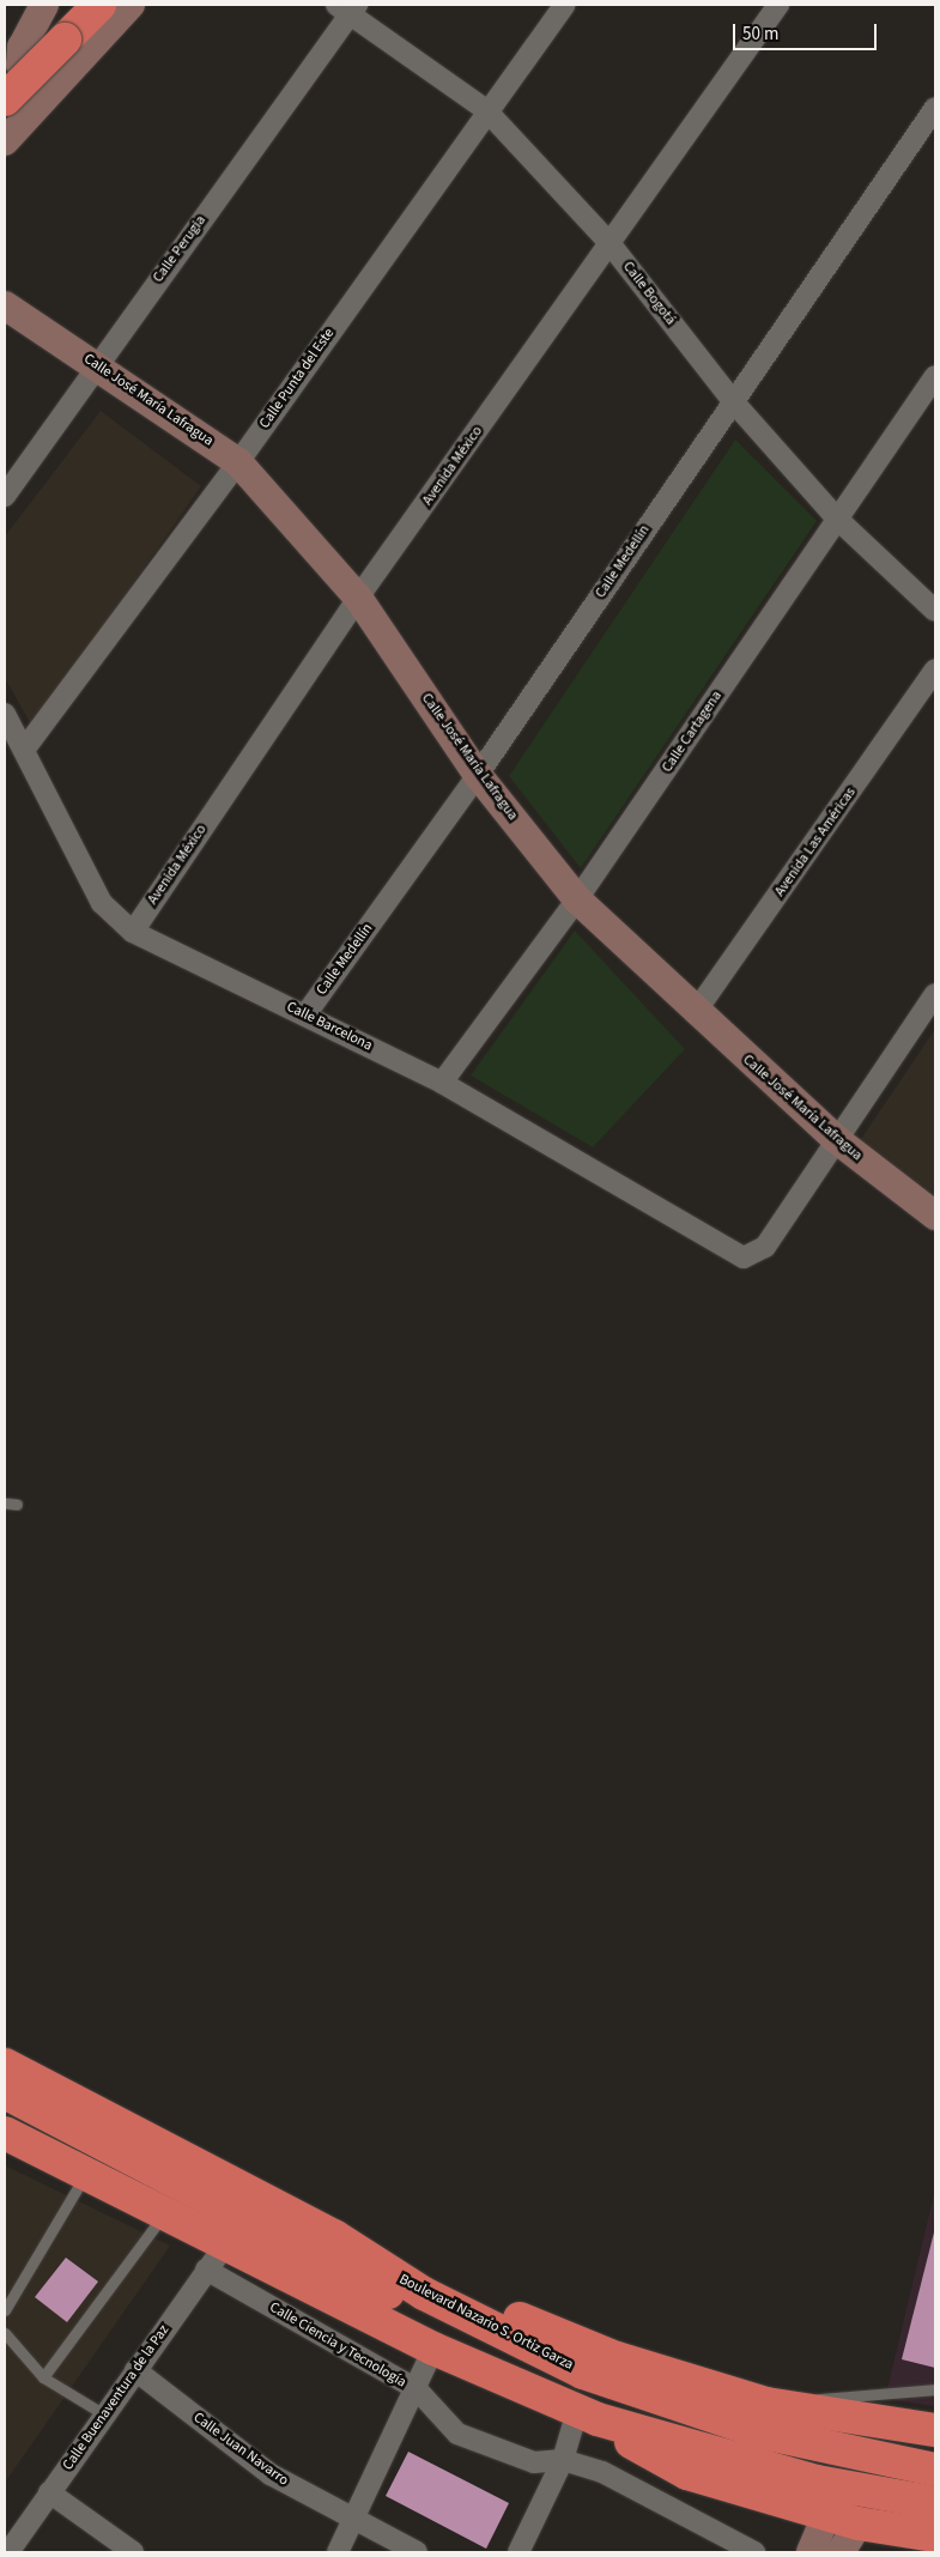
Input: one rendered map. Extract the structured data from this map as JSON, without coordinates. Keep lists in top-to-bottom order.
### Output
{
  "streets": {
    "highway": ["Boulevard Nazario S. Ortiz Garza"],
    "main road": ["Calle José María Lafragua"],
    "street": [
      "Calle Perugia",
      "Calle Bogotá",
      "Calle Punta del Este",
      "Avenida México",
      "Calle Medellín",
      "Calle Cartagena",
      "Avenida Las Américas",
      "Calle Barcelona",
      "Calle Ciencia y Tecnología",
      "Calle Buenaventura de la Paz",
      "Calle Juan Navarro"
    ]
  },
  "crossings": [
    ["Calle Perugia", "Calle Bogotá"],
    ["Calle Perugia", "Calle José María Lafragua"],
    ["Calle Bogotá", "Calle Punta del Este"],
    ["Calle Bogotá", "Avenida México"],
    ["Calle Bogotá", "Calle Medellín"],
    ["Calle Bogotá", "Calle Cartagena"],
    ["Calle Punta del Este", "Calle José María Lafragua"],
    ["Calle Punta del Este", "Calle Barcelona"],
    ["Calle José María Lafragua", "Avenida México"],
    ["Calle José María Lafragua", "Calle Medellín"],
    ["Calle José María Lafragua", "Calle Cartagena"],
    ["Calle José María Lafragua", "Avenida Las Américas"],
    ["Calle José María Lafragua", "Calle Barcelona"],
    ["Avenida México", "Calle Barcelona"],
    ["Calle Medellín", "Calle Barcelona"],
    ["Calle Cartagena", "Calle Barcelona"],
    ["Calle Ciencia y Tecnología", "Calle Buenaventura de la Paz"],
    ["Calle Buenaventura de la Paz", "Calle Juan Navarro"]
  ],
  "scale_bar": "50 m"
}
